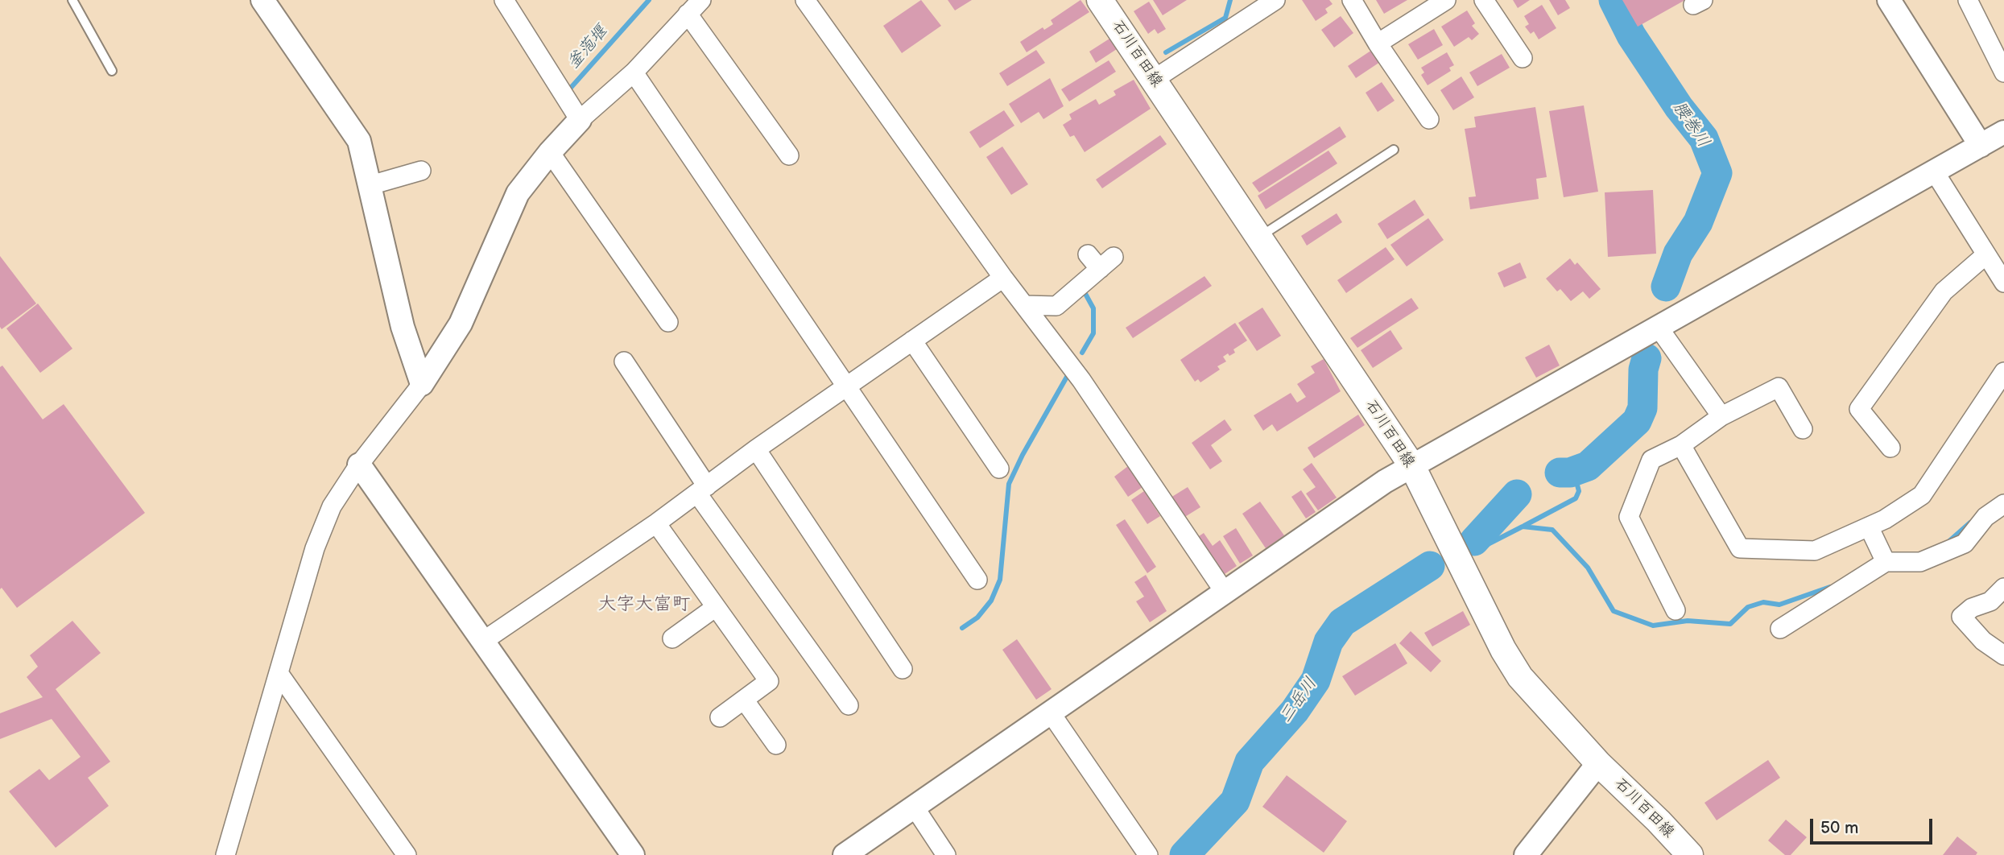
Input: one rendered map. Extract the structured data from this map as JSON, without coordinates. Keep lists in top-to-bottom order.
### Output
{
  "streets": {
    "main road": ["石川百田線"]
  },
  "districts": ["大字大富町"],
  "water": ["釜萢堰", "腰巻川", "三岳川"],
  "scale_bar": "50 m"
}
